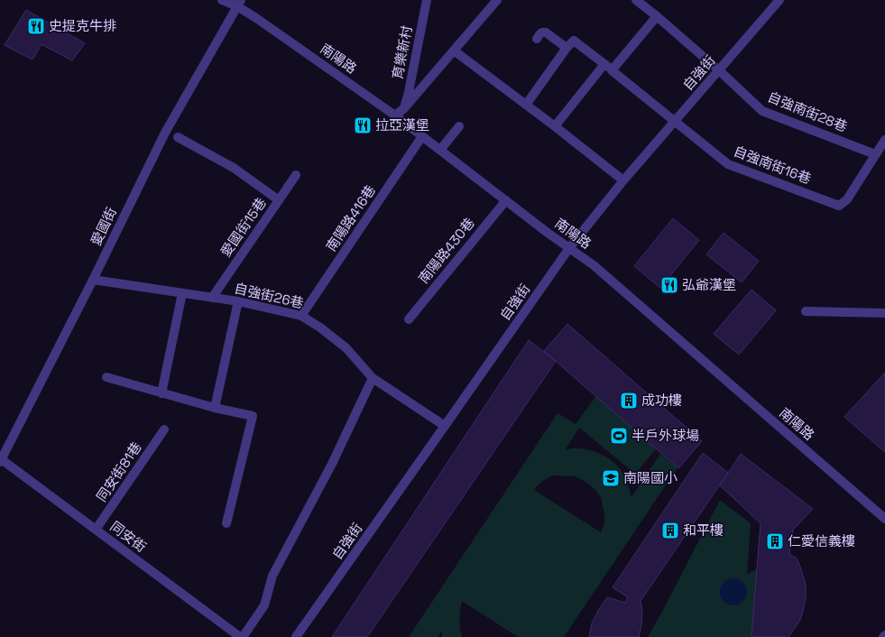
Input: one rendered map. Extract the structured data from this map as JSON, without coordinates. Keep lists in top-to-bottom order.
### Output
{
  "streets": {
    "street": [
      "育樂新村",
      "南陽路",
      "自強街",
      "自強南街28巷",
      "自強南街16巷",
      "南陽路416巷",
      "愛國街",
      "愛國街15巷",
      "南陽路430巷",
      "自強街26巷",
      "同安街81巷",
      "同安街"
    ]
  },
  "crossings": [
    ["南陽路", "自強街"],
    ["南陽路", "南陽路416巷"],
    ["南陽路", "愛國街"],
    ["南陽路", "南陽路430巷"],
    ["自強街", "自強南街28巷"],
    ["自強街", "自強南街16巷"],
    ["自強街", "自強街26巷"],
    ["自強南街28巷", "自強南街16巷"],
    ["南陽路416巷", "自強街26巷"],
    ["愛國街", "自強街26巷"],
    ["愛國街", "同安街"],
    ["愛國街15巷", "自強街26巷"],
    ["同安街81巷", "同安街"]
  ],
  "places": {
    "restaurant": ["史提克牛排", "拉亞漢堡", "弘爺漢堡"],
    "building": ["成功樓", "和平樓", "仁愛信義樓"],
    "sports": ["半戶外球場"],
    "school or university": ["南陽國小"]
  }
}
